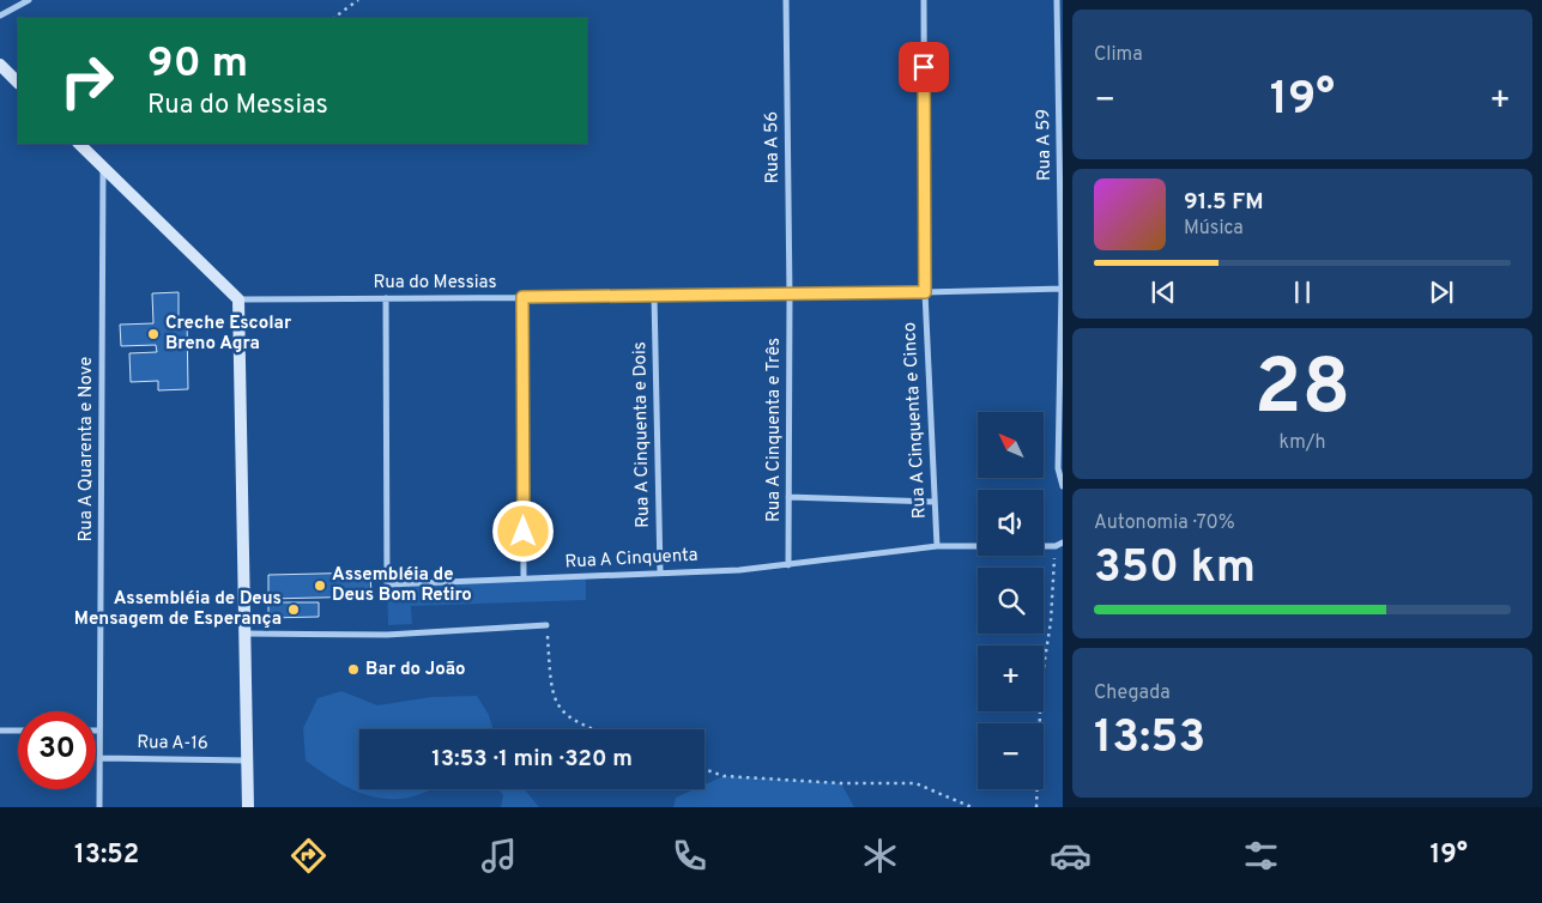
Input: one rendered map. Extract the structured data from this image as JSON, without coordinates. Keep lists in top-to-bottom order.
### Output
{
  "streets": {
    "street": [
      "Rua A 59",
      "Rua A 56",
      "Rua do Messias",
      "Rua A Cinquenta e Cinco",
      "Rua A Cinquenta e Três",
      "Rua A Cinquenta e Dois",
      "Rua A Quarenta e Nove",
      "Rua A Cinquenta",
      "Rua A-16"
    ]
  },
  "crossings": [
    ["Rua A 59", "Rua do Messias"],
    ["Rua A 56", "Rua do Messias"],
    ["Rua A 56", "Rua A Cinquenta e Três"],
    ["Rua do Messias", "Rua A Cinquenta e Cinco"],
    ["Rua do Messias", "Rua A Cinquenta e Três"],
    ["Rua do Messias", "Rua A Cinquenta e Dois"],
    ["Rua do Messias", "Rua A Cinquenta"],
    ["Rua A Cinquenta e Cinco", "Rua A Cinquenta"],
    ["Rua A Cinquenta e Três", "Rua A Cinquenta"],
    ["Rua A Cinquenta e Dois", "Rua A Cinquenta"],
    ["Rua A Quarenta e Nove", "Rua A-16"]
  ],
  "places": [
    "Creche Escolar Breno Agra",
    "Assembléia de Deus Bom Retiro",
    "Assembléia de Deus Mensagem de Esperança",
    "Bar do João"
  ],
  "north": "top left",
  "page": {
    "tile": [
      "Clima",
      ["28", "km/h"],
      ["Autonomia · 70%", "350 km"],
      ["Chegada", "13:53"]
    ],
    "turn": ["90 m", "Rua do Messias"],
    "heat": ["−", "19°", "+"],
    "song": ["91.5 FM", "Música"],
    "map_buttons": ["+", "−"],
    "limit": "30",
    "trip": "13:53 · 1 min · 320 m",
    "tabs": ["13:52", "19°"]
  }
}
